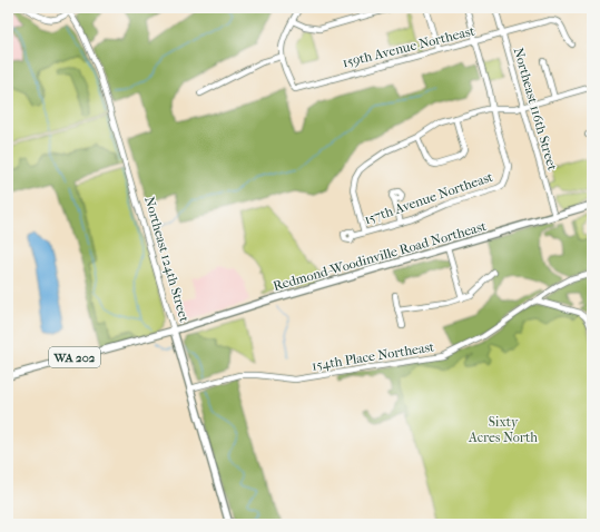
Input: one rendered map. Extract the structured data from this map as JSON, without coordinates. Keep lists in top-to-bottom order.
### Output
{
  "streets": {
    "main road": ["Redmond-Woodinville Road Northeast", "Northeast 124th Street", "WA 202"],
    "street": [
      "159th Avenue Northeast",
      "Northeast 116th Street",
      "157th Avenue Northeast",
      "154th Place Northeast"
    ]
  },
  "crossings": [
    ["159th Avenue Northeast", "Northeast 116th Street"],
    ["Northeast 116th Street", "Redmond-Woodinville Road Northeast"],
    ["Redmond-Woodinville Road Northeast", "Northeast 124th Street"],
    ["Redmond-Woodinville Road Northeast", "WA 202"],
    ["Northeast 124th Street", "154th Place Northeast"],
    ["Northeast 124th Street", "WA 202"]
  ],
  "parks": ["Sixty Acres North"]
}
